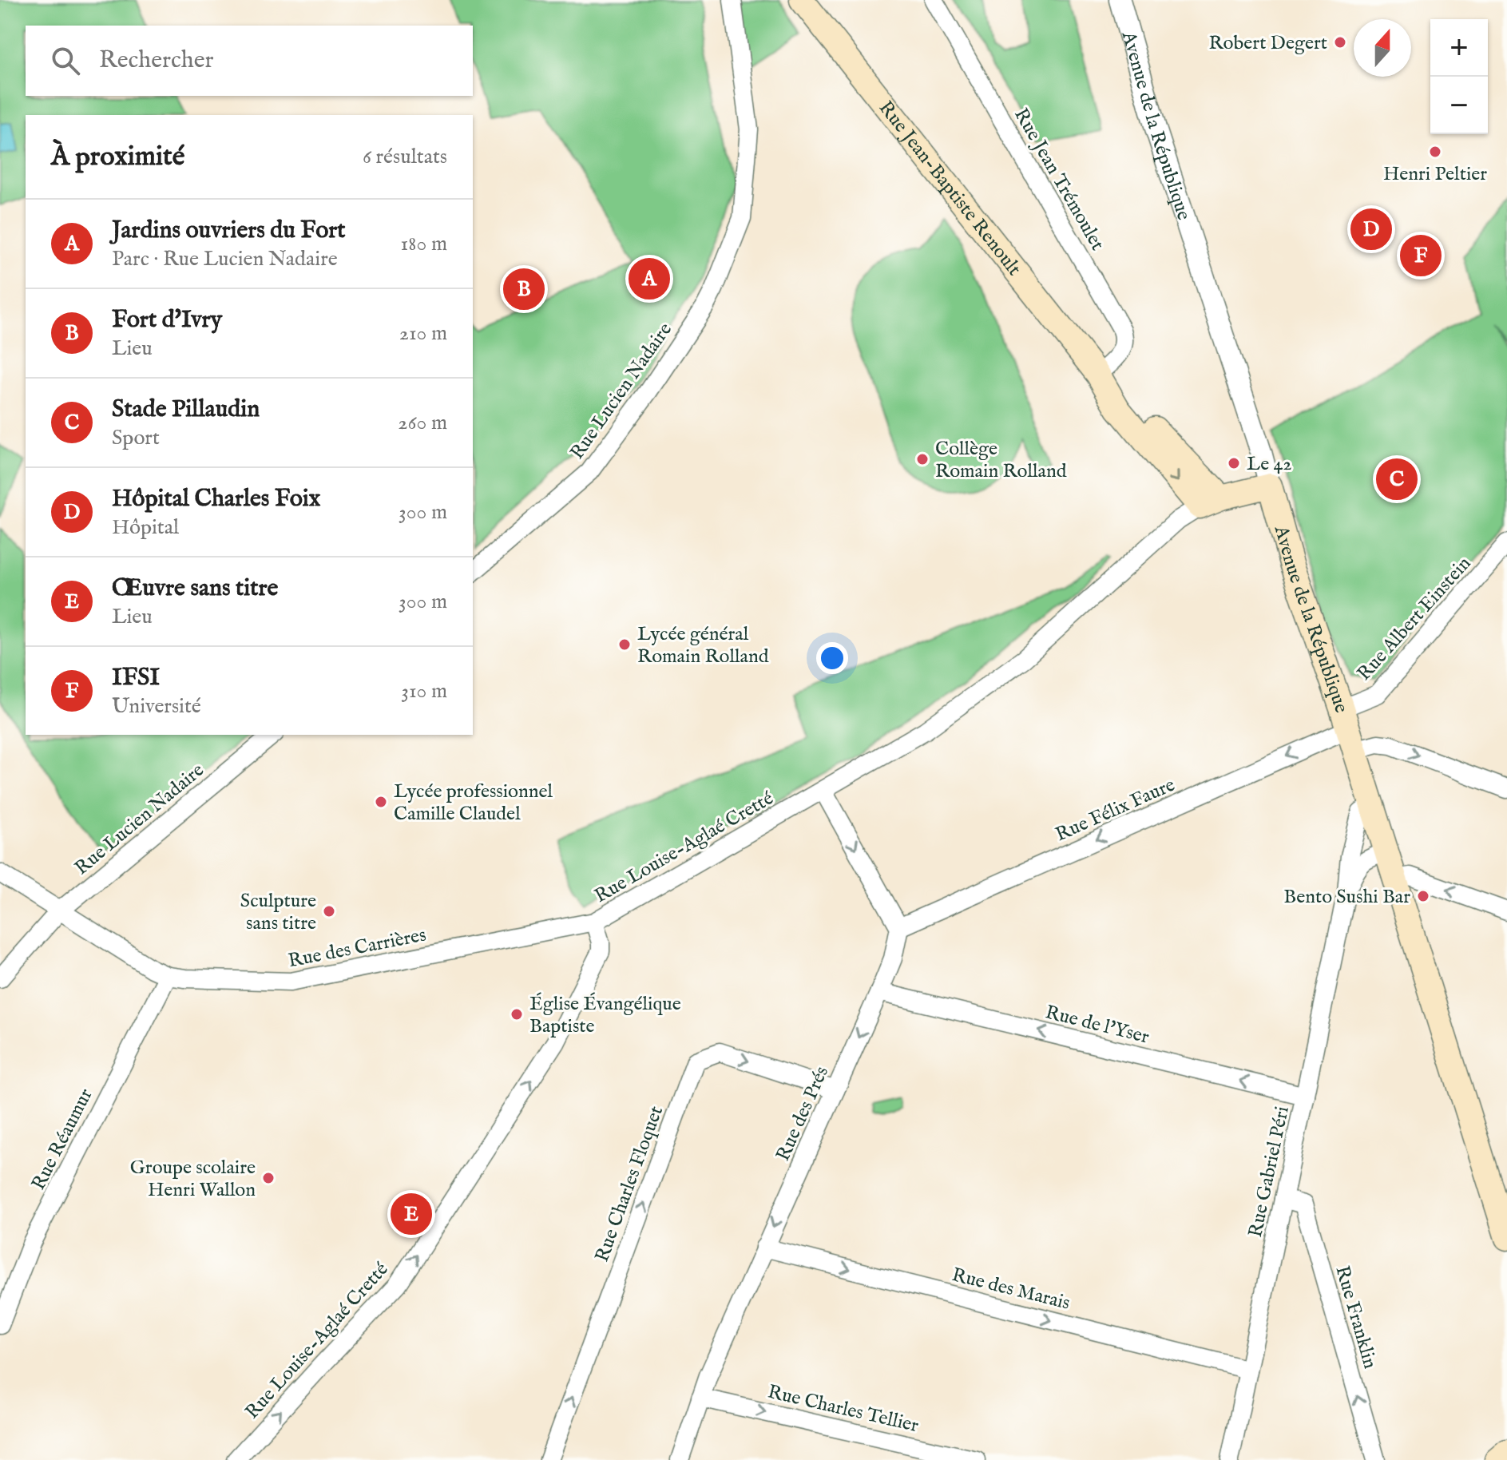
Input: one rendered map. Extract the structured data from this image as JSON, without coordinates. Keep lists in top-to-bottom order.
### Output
{
  "streets": {
    "main road": ["Avenue de la République", "Rue Jean-Baptiste Renoult"],
    "street": [
      "Rue Jean Trémoulet",
      "Rue Lucien Nadaire",
      "Rue Albert Einstein",
      "Rue Félix Faure",
      "Rue Louise-Aglaé Cretté",
      "Rue des Carrières",
      "Rue de l'Yser",
      "Rue des Prés",
      "Rue Réaumur",
      "Rue Gabriel Péri",
      "Rue Charles Floquet",
      "Rue des Marais",
      "Rue Franklin",
      "Rue Charles Tellier"
    ]
  },
  "crossings": [
    ["Avenue de la République", "Rue Albert Einstein"],
    ["Avenue de la République", "Rue Félix Faure"],
    ["Avenue de la République", "Rue Gabriel Péri"],
    ["Rue Jean Trémoulet", "Rue Jean-Baptiste Renoult"],
    ["Rue Jean-Baptiste Renoult", "Rue Louise-Aglaé Cretté"],
    ["Rue Lucien Nadaire", "Rue des Carrières"],
    ["Rue Albert Einstein", "Rue Félix Faure"],
    ["Rue Félix Faure", "Rue des Prés"],
    ["Rue Louise-Aglaé Cretté", "Rue des Carrières"],
    ["Rue des Carrières", "Rue Réaumur"],
    ["Rue de l'Yser", "Rue des Prés"],
    ["Rue de l'Yser", "Rue Gabriel Péri"],
    ["Rue des Prés", "Rue Charles Floquet"],
    ["Rue des Prés", "Rue des Marais"],
    ["Rue des Prés", "Rue Charles Tellier"],
    ["Rue Gabriel Péri", "Rue des Marais"],
    ["Rue Gabriel Péri", "Rue Franklin"]
  ],
  "one_way": [
    "Rue Félix Faure",
    "Rue Louise-Aglaé Cretté",
    "Rue de l'Yser",
    "Rue des Prés",
    "Rue Charles Floquet",
    "Rue des Marais",
    "Rue Franklin",
    "Rue Charles Tellier"
  ],
  "places": [
    "Robert Degert",
    "Henri Peltier",
    "Collège Romain Rolland",
    "Le 42",
    "Lycée général Romain Rolland",
    "Lycée professionnel Camille Claudel",
    "Bento Sushi Bar",
    "Sculpture sans titre",
    "Église Évangélique Baptiste",
    "Groupe scolaire Henri Wallon"
  ],
  "north": "top",
  "page": {
    "map_buttons": ["+", "−"],
    "search": "Rechercher",
    "heading": ["À proximité", "6 résultats"],
    "list": [
      {
        "mark": "A",
        "name": "Jardins ouvriers du Fort",
        "note": "Parc · Rue Lucien Nadaire",
        "value": "180 m"
      },
      {
        "mark": "B",
        "name": "Fort d'Ivry",
        "note": "Lieu",
        "value": "210 m"
      },
      {
        "mark": "C",
        "name": "Stade Pillaudin",
        "note": "Sport",
        "value": "260 m"
      },
      {
        "mark": "D",
        "name": "Hôpital Charles Foix",
        "note": "Hôpital",
        "value": "300 m"
      },
      {
        "mark": "E",
        "name": "Œuvre sans titre",
        "note": "Lieu",
        "value": "300 m"
      },
      {
        "mark": "F",
        "name": "IFSI",
        "note": "Université",
        "value": "310 m"
      }
    ],
    "pins": [
      "D",
      "F",
      "A",
      "B",
      "C",
      "E"
    ]
  }
}
